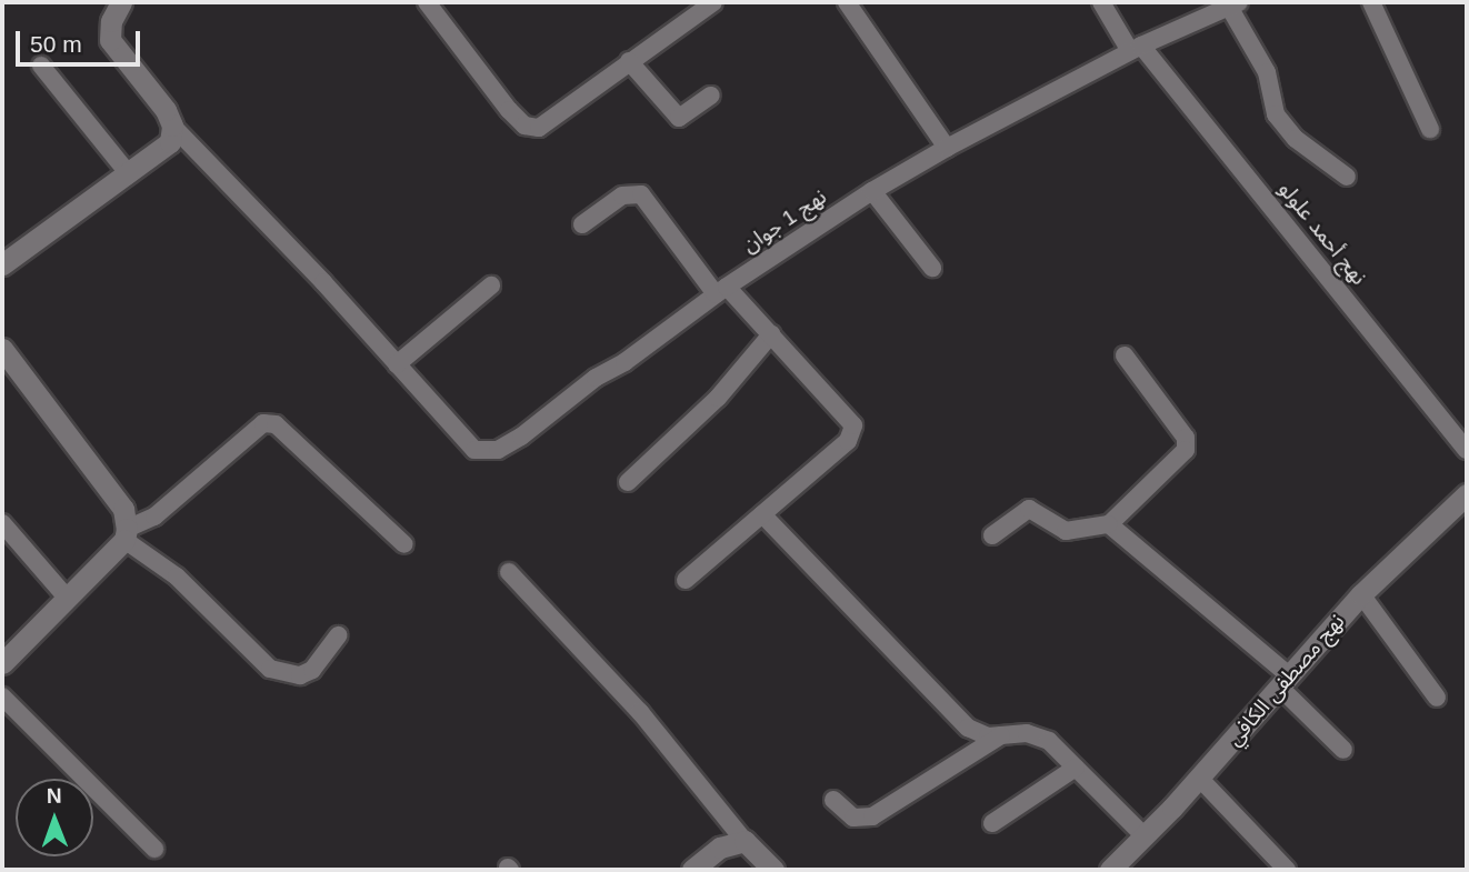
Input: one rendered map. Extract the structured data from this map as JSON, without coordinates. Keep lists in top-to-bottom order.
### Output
{
  "streets": {
    "street": ["نهج 1 جوان", "نهج أحمد علولو", "نهج مصطفى الكافي"]
  },
  "crossings": [
    ["نهج 1 جوان", "نهج أحمد علولو"]
  ],
  "scale_bar": "50 m",
  "north": "top"
}
